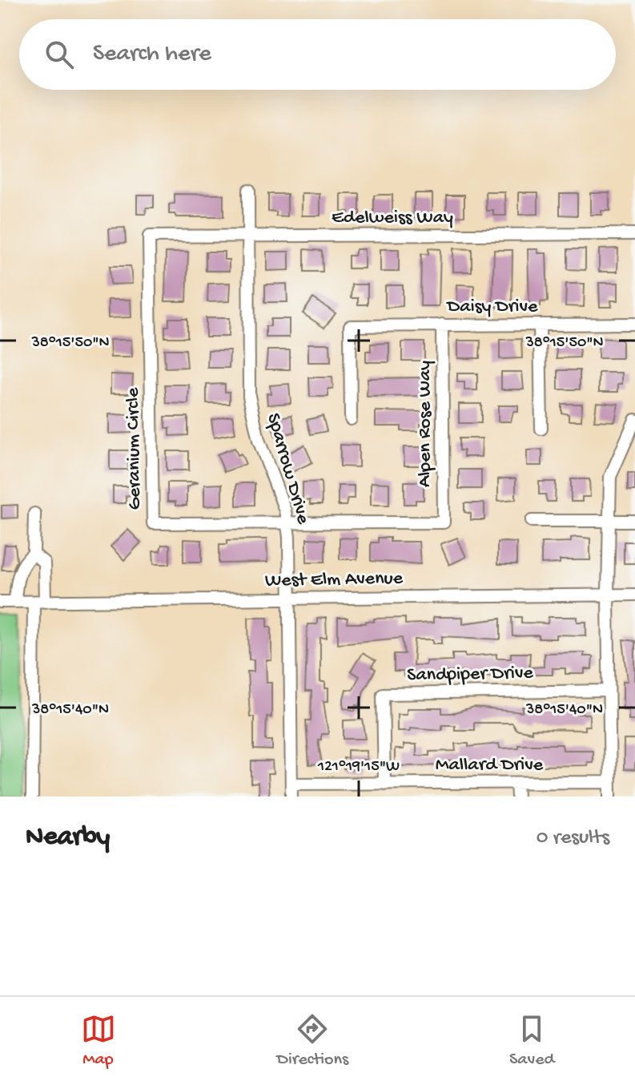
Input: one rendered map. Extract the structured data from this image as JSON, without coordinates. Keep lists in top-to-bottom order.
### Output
{
  "streets": {
    "street": [
      "Edelweiss Way",
      "Daisy Drive",
      "Alpen Rose Way",
      "Geranium Circle",
      "Sparrow Drive",
      "West Elm Avenue",
      "Sandpiper Drive",
      "Mallard Drive"
    ]
  },
  "crossings": [
    ["Edelweiss Way", "Geranium Circle"],
    ["Edelweiss Way", "Sparrow Drive"],
    ["Daisy Drive", "Alpen Rose Way"],
    ["Alpen Rose Way", "Geranium Circle"],
    ["Geranium Circle", "Sparrow Drive"],
    ["Sparrow Drive", "West Elm Avenue"],
    ["Sparrow Drive", "Mallard Drive"],
    ["Sandpiper Drive", "Mallard Drive"]
  ],
  "page": {
    "search": "Search here",
    "heading": ["Nearby", "0 results"],
    "nav": ["Map", "Directions", "Saved"]
  },
  "coordinates": ["38°15'50\"N", "38°15'40\"N", "121°19'15\"W"]
}
